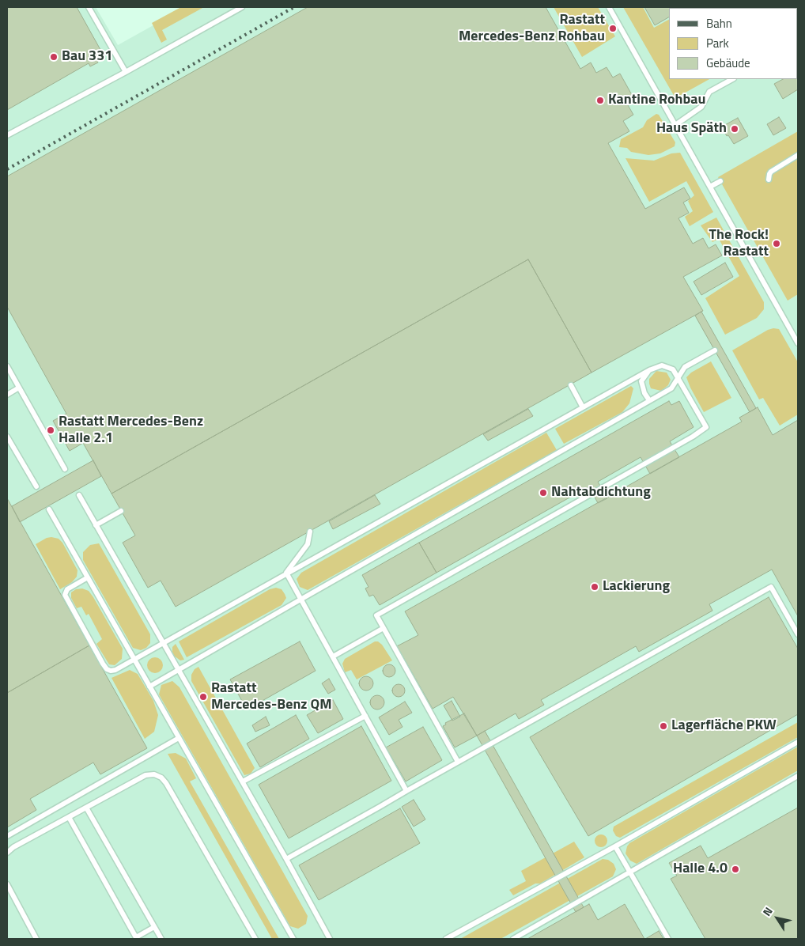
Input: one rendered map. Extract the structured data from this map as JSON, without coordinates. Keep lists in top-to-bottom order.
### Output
{
  "places": [
    "Rastatt Mercedes-Benz Rohbau",
    "Bau 331",
    "Kantine Rohbau",
    "Haus Späth",
    "The Rock! Rastatt",
    "Rastatt Mercedes-Benz Halle 2.1",
    "Nahtabdichtung",
    "Lackierung",
    "Rastatt Mercedes-Benz QM",
    "Lagerfläche PKW",
    "Halle 4.0"
  ],
  "legend": ["Bahn", "Park", "Gebäude"],
  "north": "top left"
}
